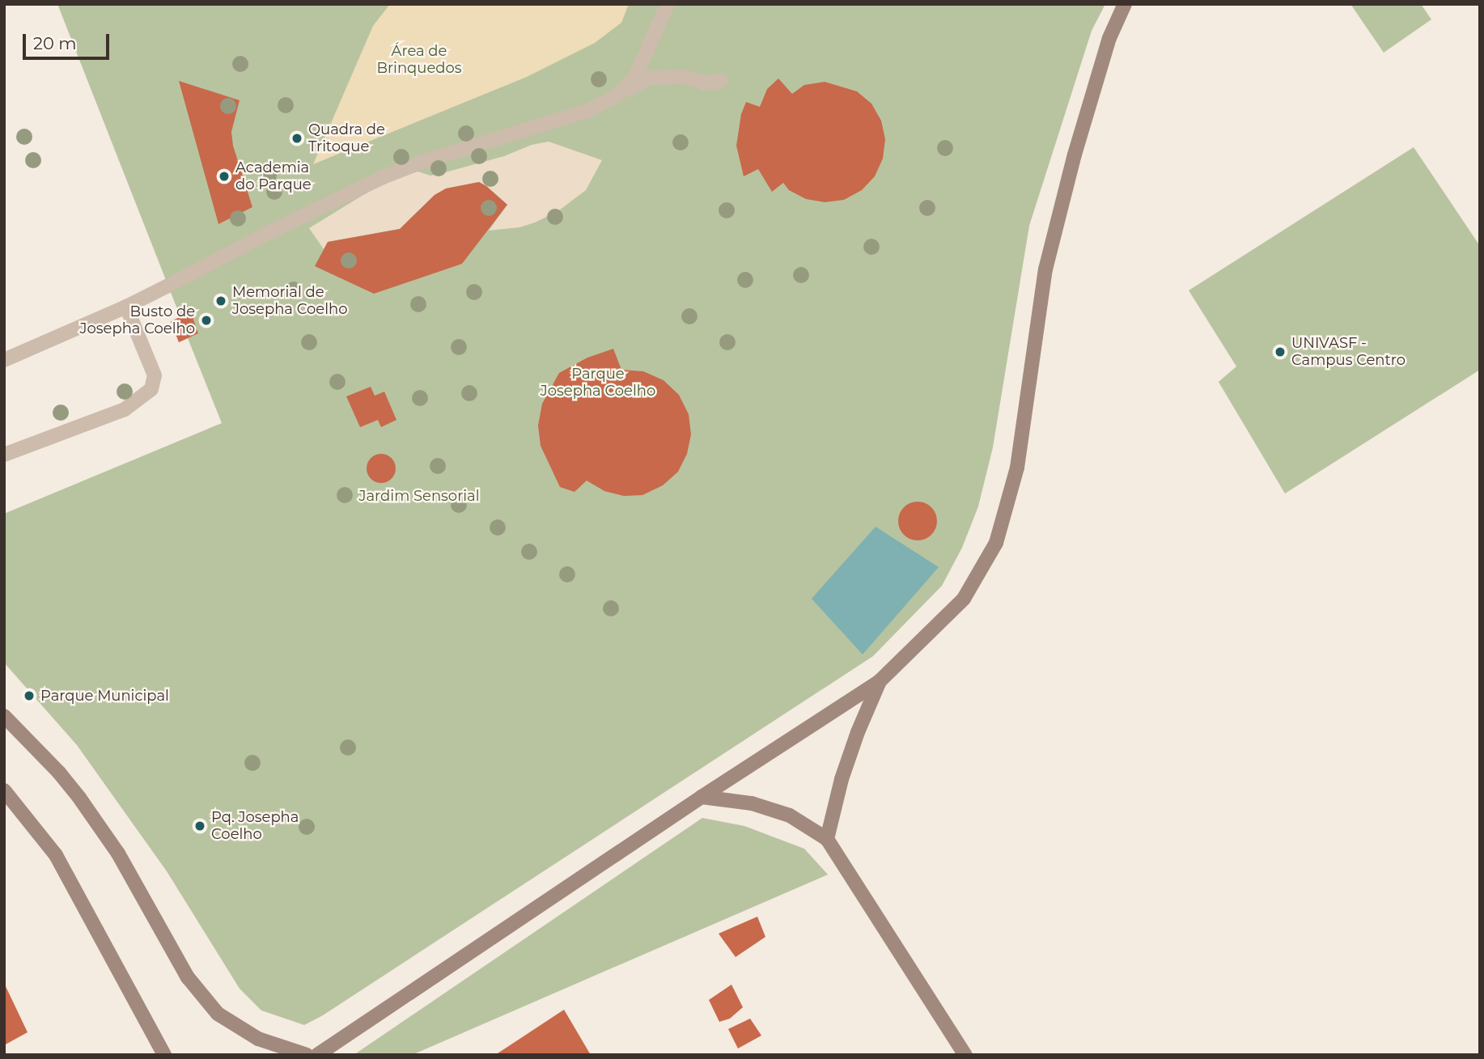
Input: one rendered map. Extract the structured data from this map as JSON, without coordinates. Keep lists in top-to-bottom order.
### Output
{
  "parks": ["Área de Brinquedos", "Parque Josepha Coelho", "Jardim Sensorial"],
  "places": [
    "Quadra de Tritoque",
    "Academia do Parque",
    "Memorial de Josepha Coelho",
    "Busto de Josepha Coelho",
    "UNIVASF - Campus Centro",
    "Parque Municipal",
    "Pq. Josepha Coelho"
  ],
  "scale_bar": "20 m"
}
